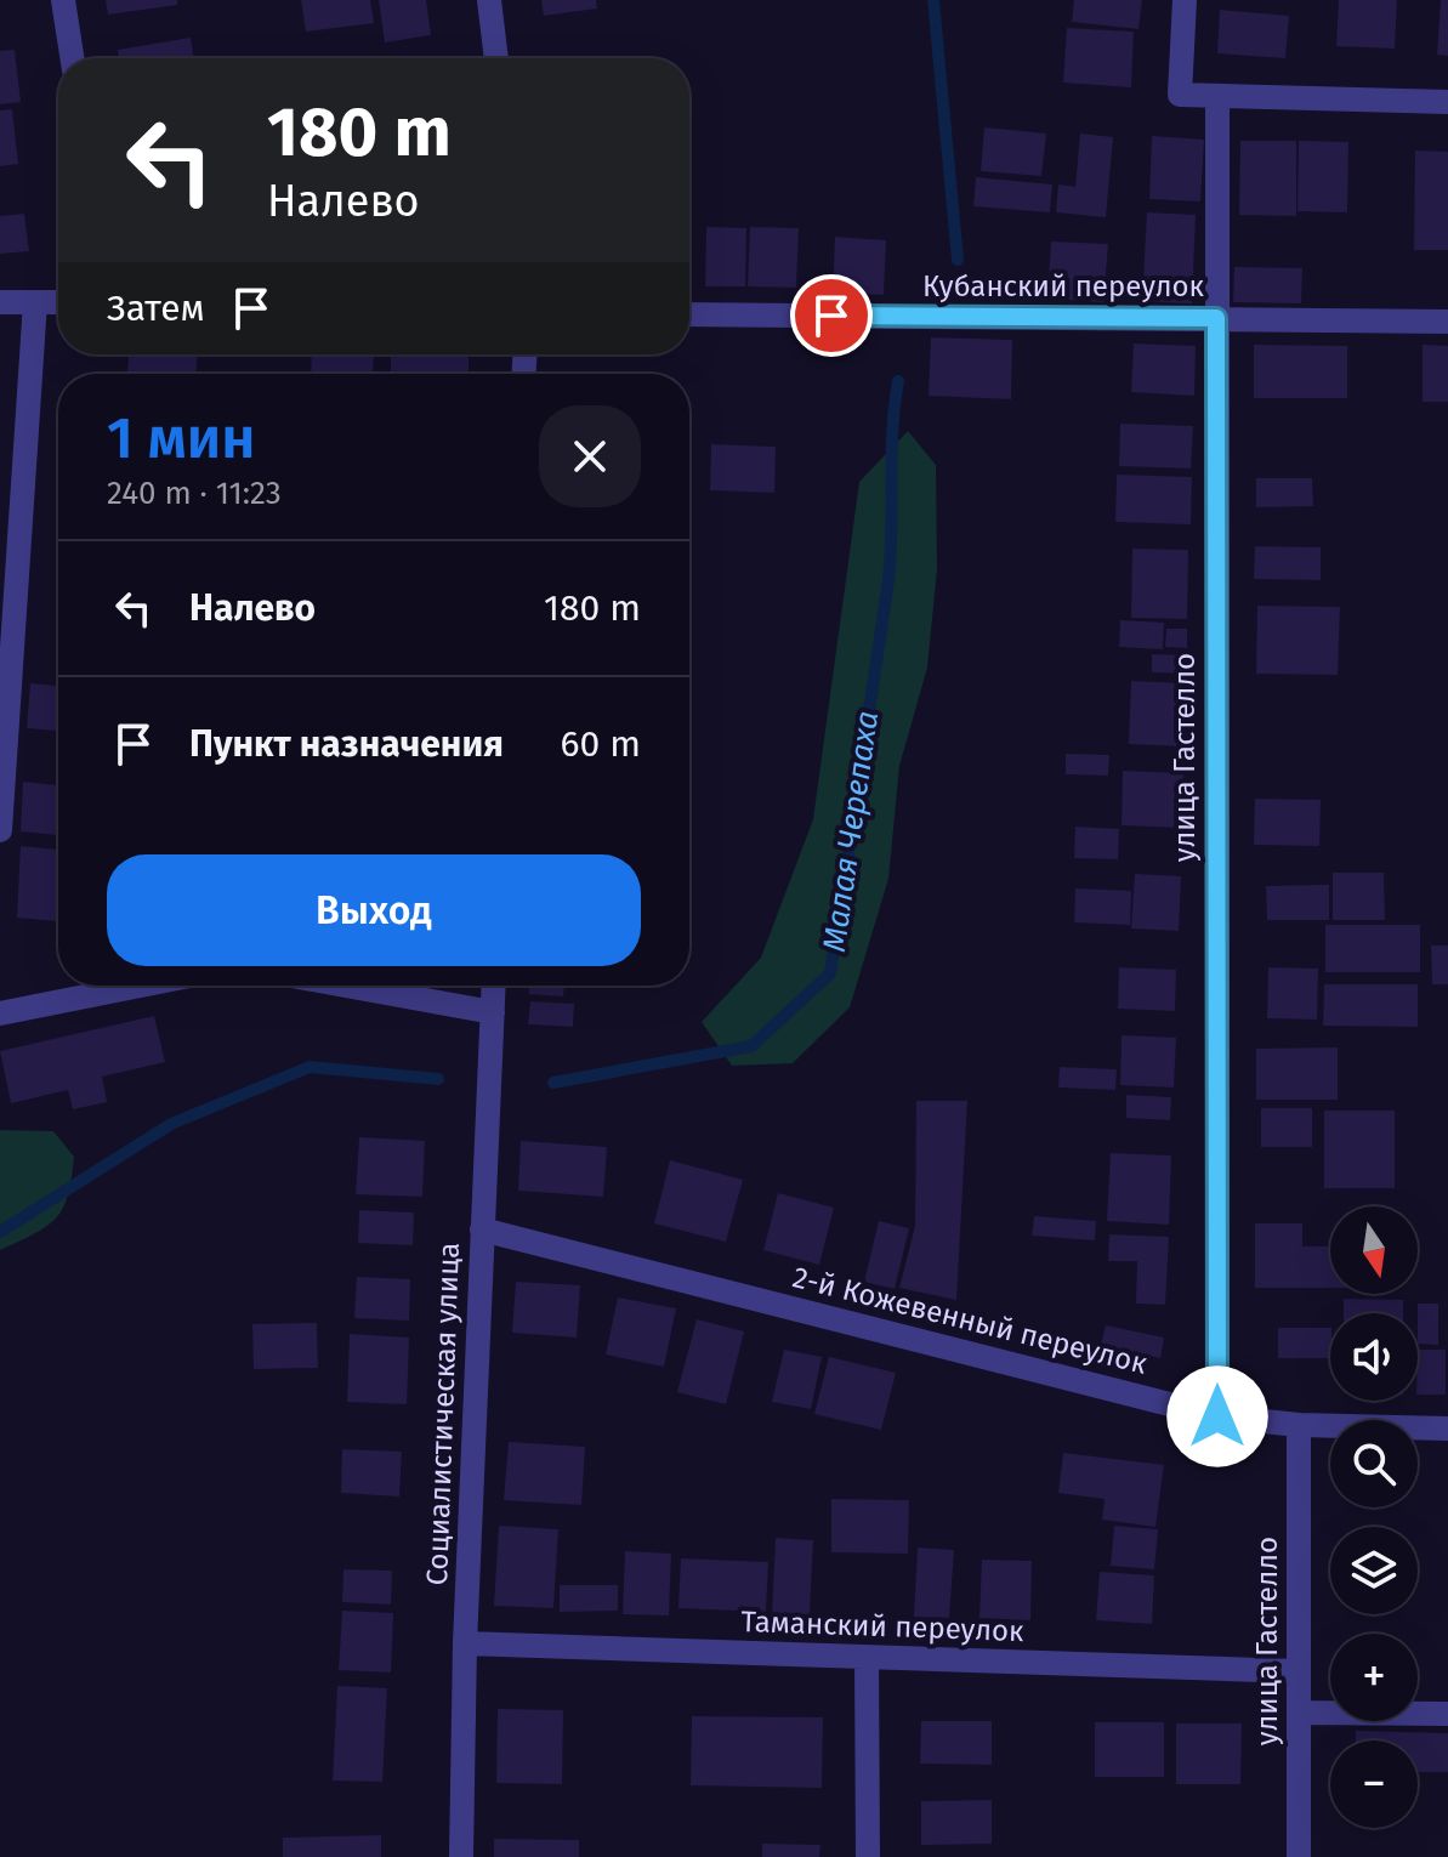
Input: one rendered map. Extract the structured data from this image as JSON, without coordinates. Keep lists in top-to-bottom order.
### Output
{
  "streets": {
    "street": [
      "Кубанский переулок",
      "улица Гастелло",
      "2-й Кожевенный переулок",
      "Социалистическая улица",
      "Таманский переулок"
    ]
  },
  "crossings": [
    ["Кубанский переулок", "улица Гастелло"],
    ["улица Гастелло", "2-й Кожевенный переулок"],
    ["улица Гастелло", "Таманский переулок"],
    ["2-й Кожевенный переулок", "Социалистическая улица"],
    ["Социалистическая улица", "Таманский переулок"]
  ],
  "water": ["Малая Черепаха"],
  "north": "bottom",
  "page": {
    "turn": ["180 m", "Налево"],
    "then": "Затем",
    "heading": ["1 мин", "240 m · 11:23"],
    "list": [
      {
        "name": "Налево",
        "value": "180 m"
      },
      {
        "name": "Пункт назначения",
        "value": "60 m"
      }
    ],
    "buttons": "Выход",
    "map_buttons": ["+", "−"]
  }
}
